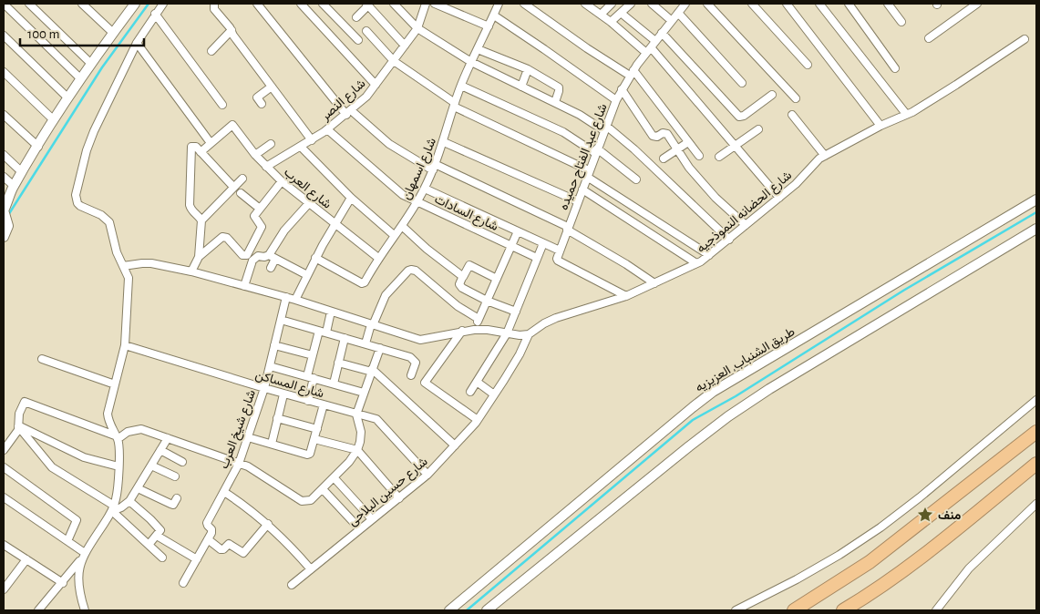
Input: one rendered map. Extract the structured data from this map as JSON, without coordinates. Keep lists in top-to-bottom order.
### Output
{
  "streets": {
    "street": [
      "شارع النصر",
      "شارع عبد الفتاح حميده",
      "شارع اسمهان",
      "شارع العرب",
      "شارع الحضانه النموذجيه",
      "شارع السادات",
      "طريق الشنباب, العزيزيه",
      "شارع المساكن",
      "شارع شيخ العرب",
      "شارع حسين البلاحى"
    ]
  },
  "crossings": [
    ["شارع النصر", "شارع العرب"],
    ["شارع النصر", "شارع السادات"],
    ["شارع اسمهان", "شارع العرب"],
    ["شارع اسمهان", "شارع السادات"],
    ["شارع الحضانه النموذجيه", "شارع حسين البلاحى"],
    ["شارع المساكن", "شارع شيخ العرب"],
    ["شارع المساكن", "شارع حسين البلاحى"]
  ],
  "places": {
    "place": ["منف"]
  },
  "scale_bar": "100 m"
}
